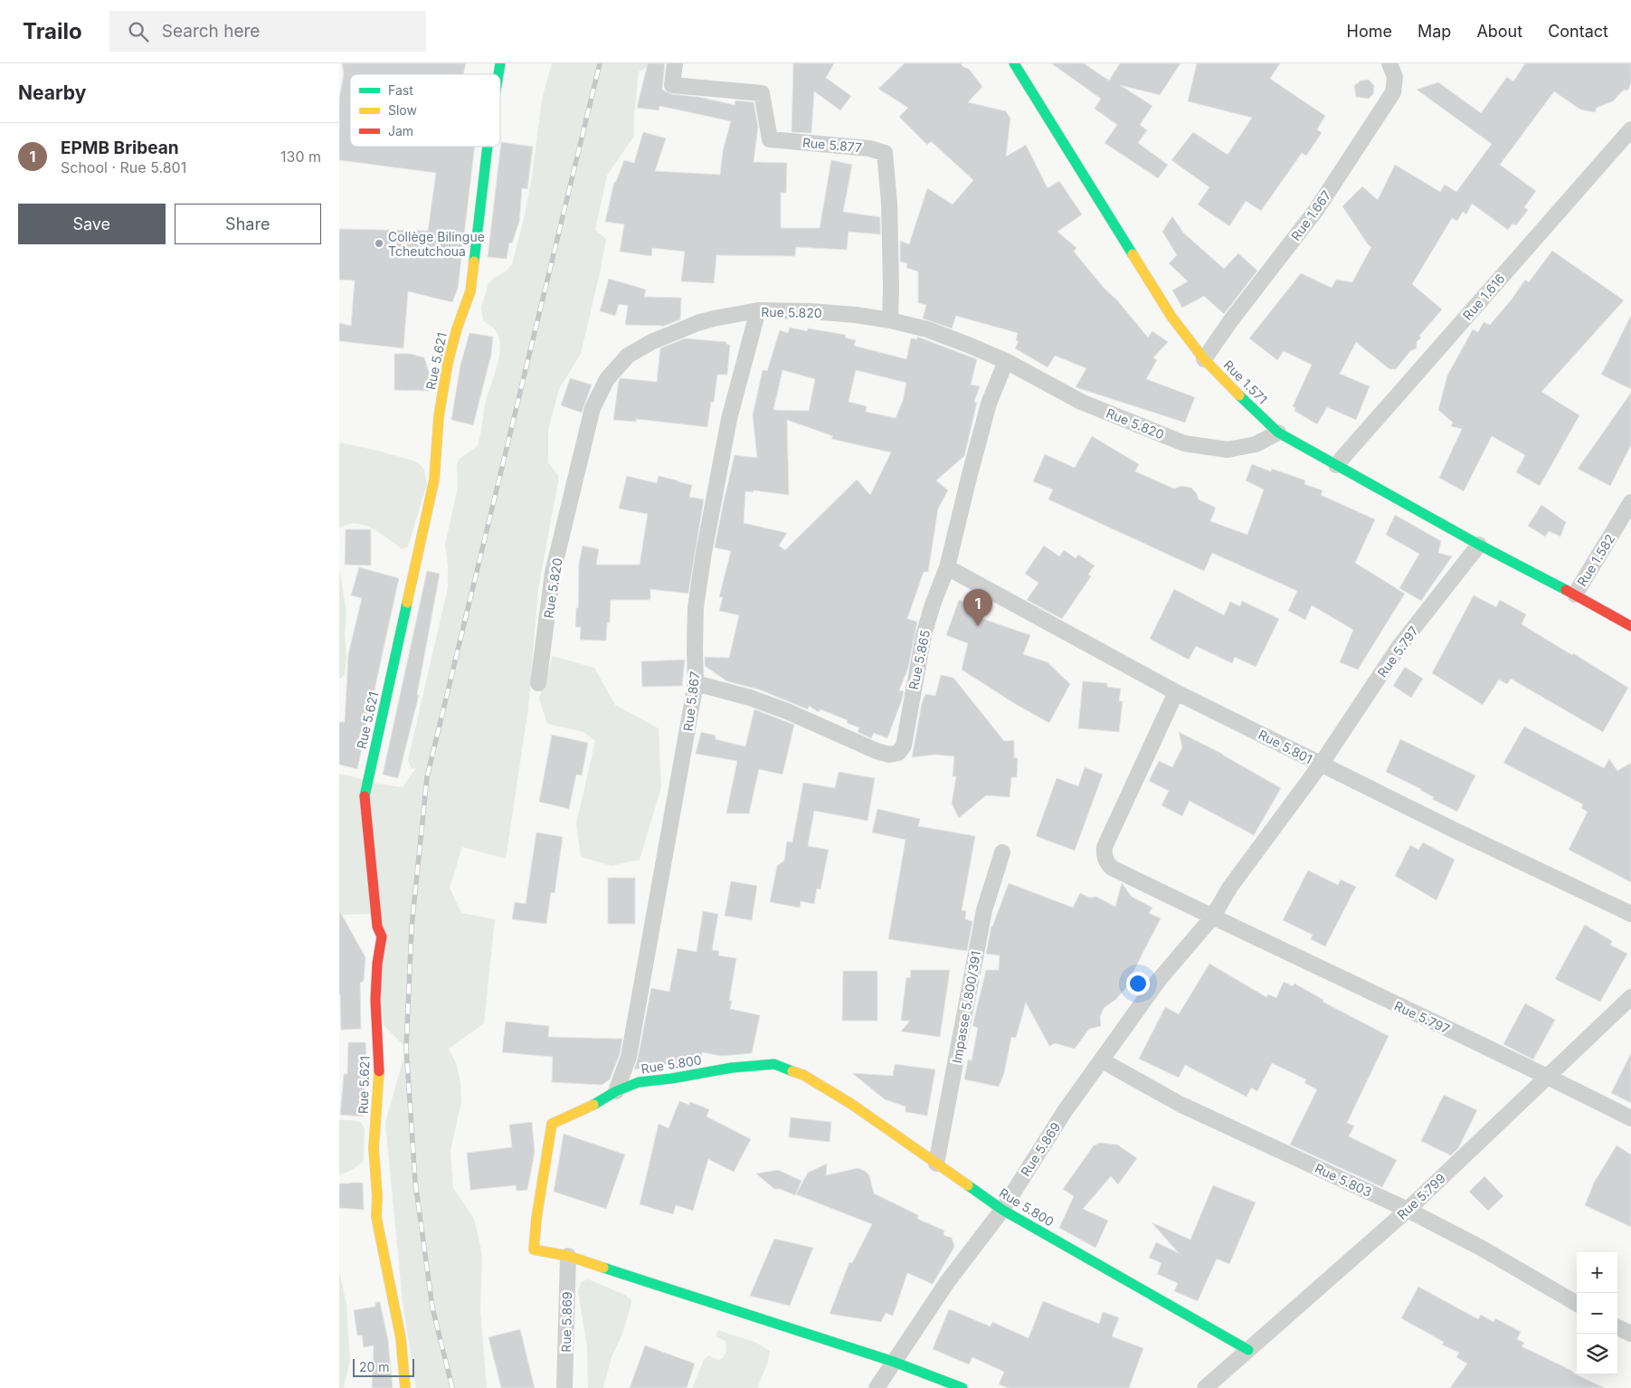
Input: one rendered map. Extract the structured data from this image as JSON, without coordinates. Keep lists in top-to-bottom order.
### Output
{
  "streets": {
    "street": [
      "Rue 5.877",
      "Rue 1.667",
      "Rue 1.616",
      "Rue 5.820",
      "Rue 5.621",
      "Rue 1.571",
      "Rue 1.582",
      "Rue 5.797",
      "Rue 5.865",
      "Rue 5.867",
      "Rue 5.801",
      "Impasse 5.800/391",
      "Rue 5.800",
      "Rue 5.869",
      "Rue 5.803",
      "Rue 5.799"
    ]
  },
  "crossings": [
    ["Rue 5.877", "Rue 5.820"],
    ["Rue 1.667", "Rue 1.571"],
    ["Rue 1.616", "Rue 1.571"],
    ["Rue 5.820", "Rue 1.571"],
    ["Rue 5.820", "Rue 5.865"],
    ["Rue 5.820", "Rue 5.867"],
    ["Rue 1.571", "Rue 1.582"],
    ["Rue 1.571", "Rue 5.797"],
    ["Rue 5.797", "Rue 5.801"],
    ["Rue 5.797", "Rue 5.869"],
    ["Rue 5.797", "Rue 5.799"],
    ["Rue 5.865", "Rue 5.867"],
    ["Rue 5.865", "Rue 5.801"],
    ["Rue 5.867", "Rue 5.800"],
    ["Impasse 5.800/391", "Rue 5.800"],
    ["Rue 5.800", "Rue 5.869"],
    ["Rue 5.800", "Rue 5.799"],
    ["Rue 5.869", "Rue 5.803"],
    ["Rue 5.803", "Rue 5.799"]
  ],
  "places": ["Collège Bilingue Tcheutchoua"],
  "legend": ["Fast", "Slow", "Jam"],
  "scale_bar": "20 m",
  "page": {
    "header": "Trailo",
    "search": "Search here",
    "nav": [
      "Home",
      "Map",
      "About",
      "Contact"
    ],
    "heading": "Nearby",
    "list": [
      {
        "mark": "1",
        "name": "EPMB Bribean",
        "note": "School · Rue 5.801",
        "value": "130 m"
      }
    ],
    "buttons": ["Save", "Share"],
    "pins": "1",
    "map_buttons": ["+", "−"],
    "scale": "20 m"
  }
}
